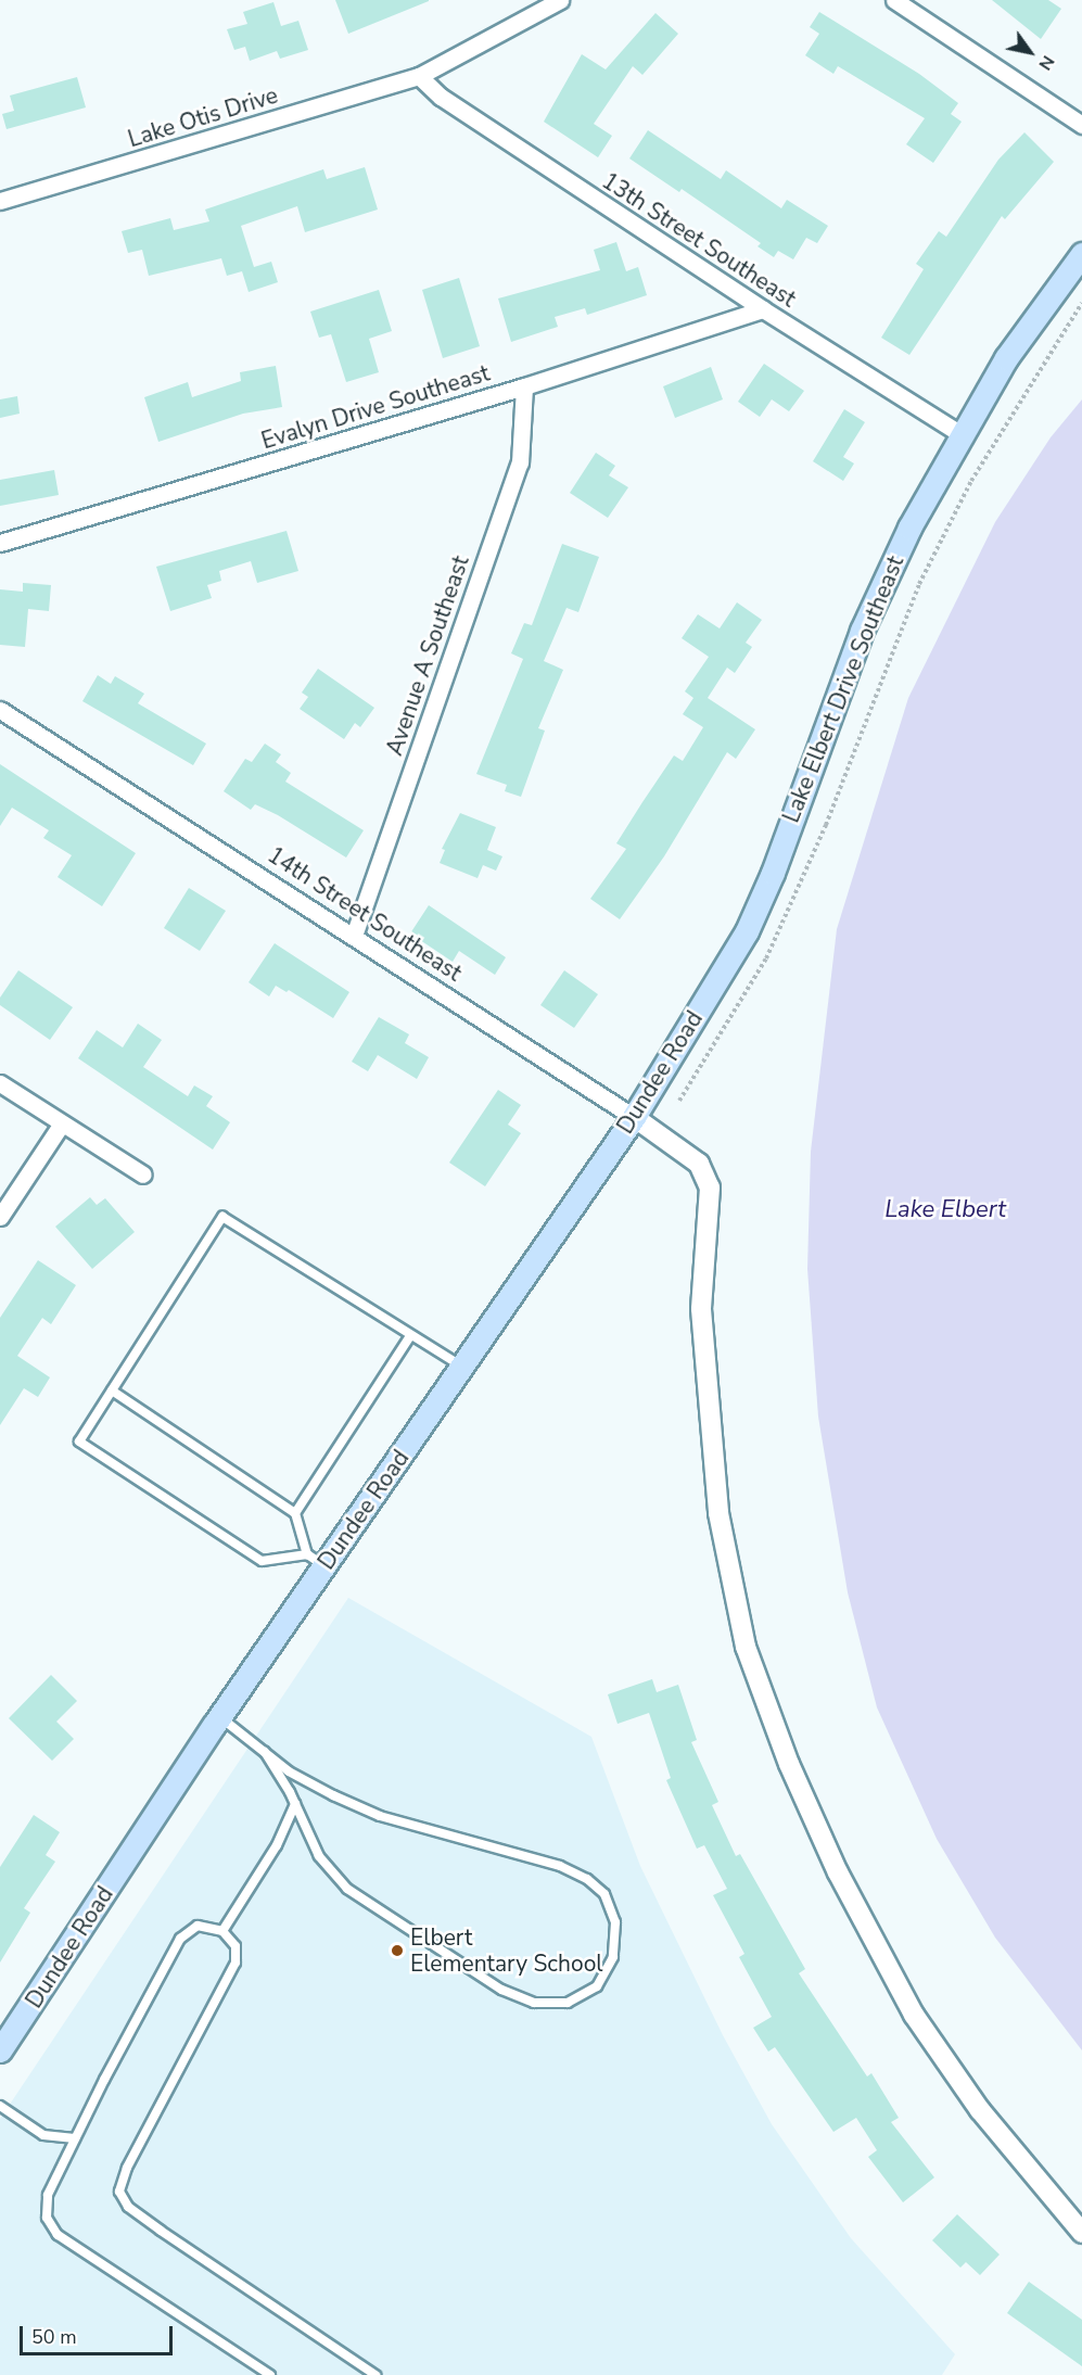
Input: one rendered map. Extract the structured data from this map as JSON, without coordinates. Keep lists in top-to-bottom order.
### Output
{
  "streets": {
    "main road": ["Lake Elbert Drive Southeast", "Dundee Road"],
    "street": [
      "Lake Otis Drive",
      "13th Street Southeast",
      "Evalyn Drive Southeast",
      "Avenue A Southeast",
      "14th Street Southeast"
    ]
  },
  "crossings": [
    ["Lake Otis Drive", "13th Street Southeast"],
    ["13th Street Southeast", "Evalyn Drive Southeast"],
    ["13th Street Southeast", "Lake Elbert Drive Southeast"],
    ["Evalyn Drive Southeast", "Avenue A Southeast"],
    ["Avenue A Southeast", "14th Street Southeast"],
    ["Lake Elbert Drive Southeast", "Dundee Road"],
    ["14th Street Southeast", "Dundee Road"]
  ],
  "water": ["Lake Elbert"],
  "places": ["Elbert Elementary School"],
  "scale_bar": "50 m",
  "north": "bottom right"
}
